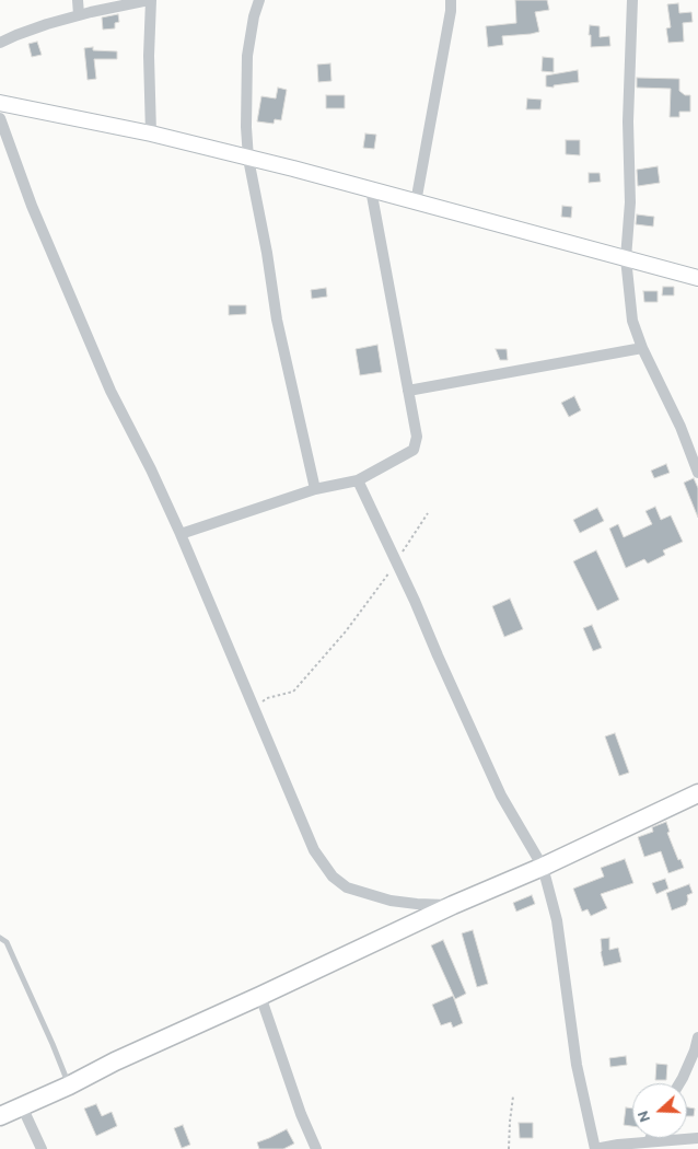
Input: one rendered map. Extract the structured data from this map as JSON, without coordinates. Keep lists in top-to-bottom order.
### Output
{
  "north": "left"
}
